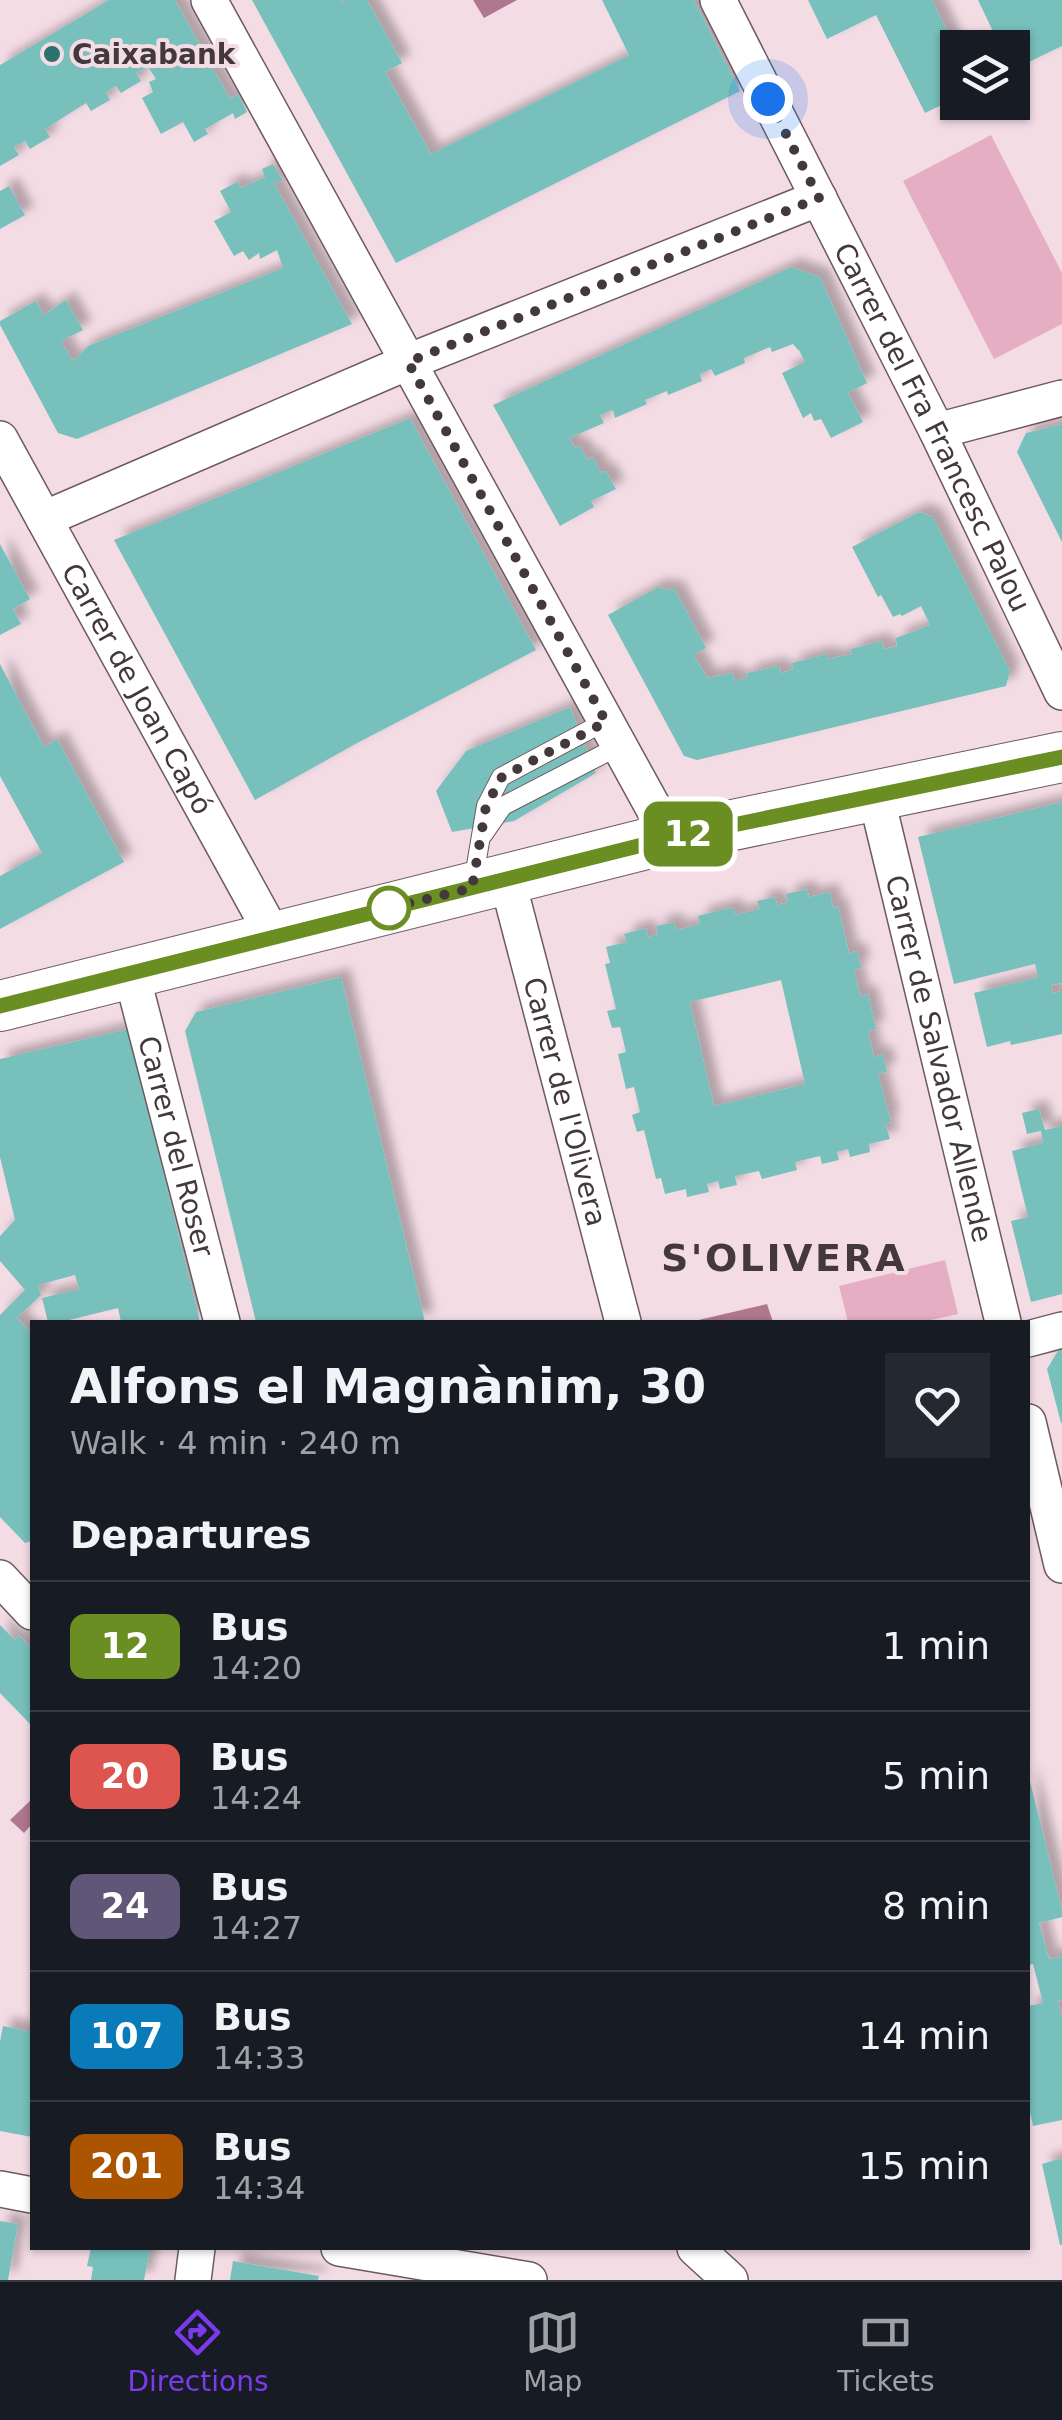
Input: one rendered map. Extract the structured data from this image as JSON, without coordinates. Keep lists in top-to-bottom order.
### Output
{
  "streets": {
    "street": [
      "Carrer del Fra Francesc Palou",
      "Carrer de Joan Capó",
      "Carrer de Salvador Allende",
      "Carrer de l'Olivera",
      "Carrer del Roser"
    ]
  },
  "districts": ["S'OLIVERA"],
  "places": ["Caixabank"],
  "lines": ["bus line 12"],
  "page": {
    "on_map": "12",
    "heading": [
      ["Alfons el Magnànim, 30", "Walk · 4 min · 240 m"],
      "Departures"
    ],
    "list": [
      {
        "mark": "12",
        "name": "Bus",
        "note": "14:20",
        "value": "1 min"
      },
      {
        "mark": "20",
        "name": "Bus",
        "note": "14:24",
        "value": "5 min"
      },
      {
        "mark": "24",
        "name": "Bus",
        "note": "14:27",
        "value": "8 min"
      },
      {
        "mark": "107",
        "name": "Bus",
        "note": "14:33",
        "value": "14 min"
      },
      {
        "mark": "201",
        "name": "Bus",
        "note": "14:34",
        "value": "15 min"
      }
    ],
    "tabs": ["Directions", "Map", "Tickets"]
  }
}
